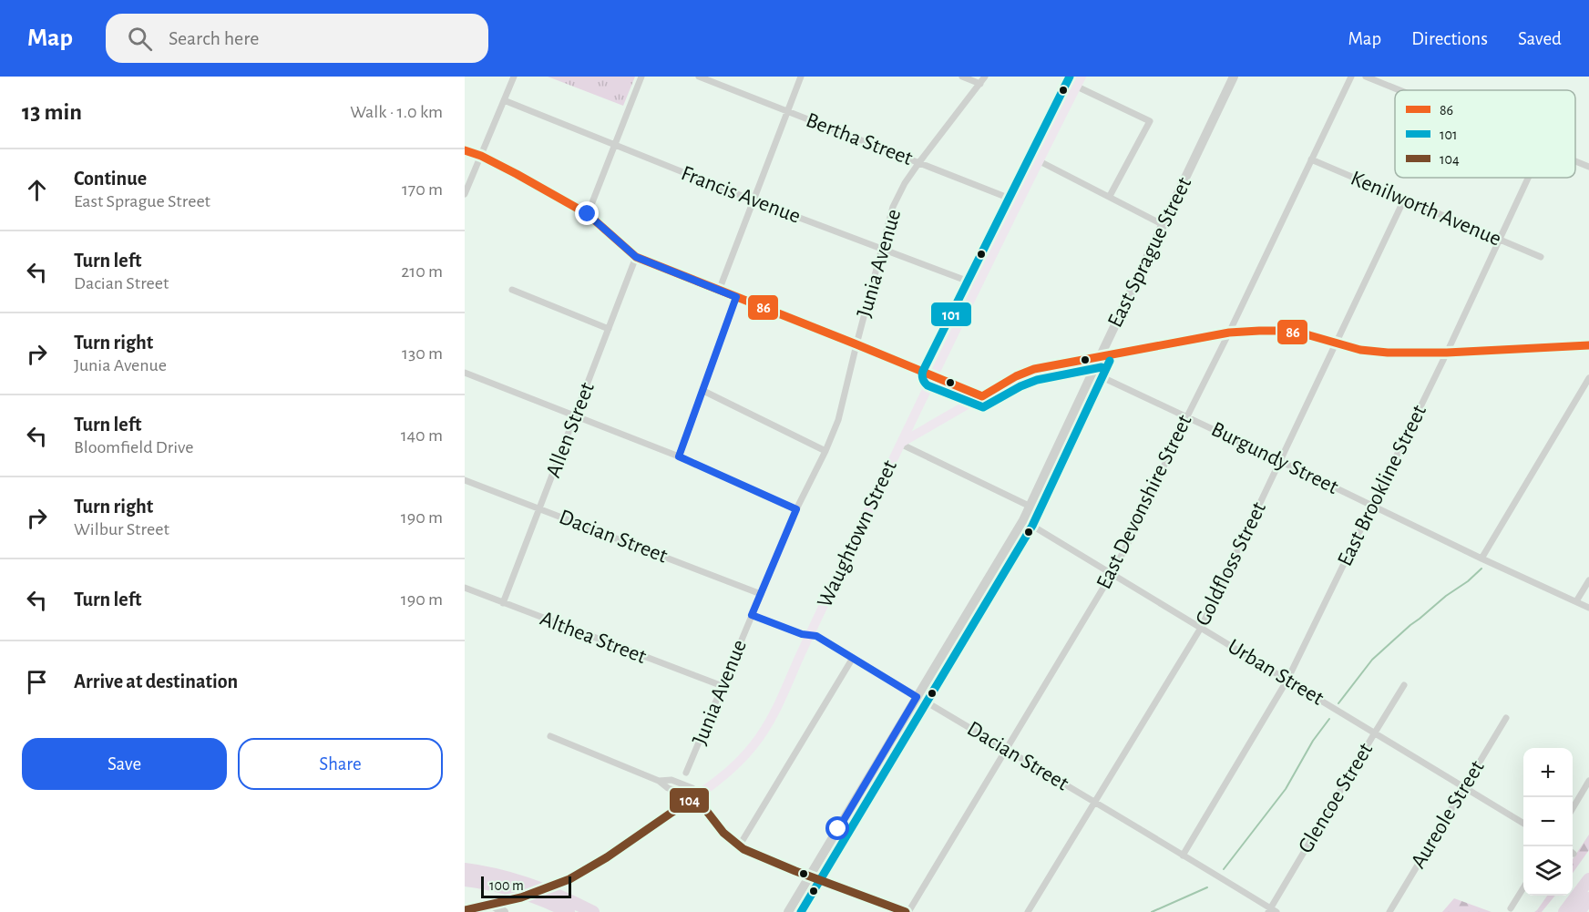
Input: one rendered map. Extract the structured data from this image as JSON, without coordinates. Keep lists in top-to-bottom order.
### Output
{
  "streets": {
    "main road": ["Waughtown Street"],
    "street": [
      "Bertha Street",
      "Francis Avenue",
      "Kenilworth Avenue",
      "East Sprague Street",
      "Junia Avenue",
      "Allen Street",
      "Burgundy Street",
      "East Brookline Street",
      "East Devonshire Street",
      "Dacian Street",
      "Goldfloss Street",
      "Althea Street",
      "Urban Street",
      "Glencoe Street",
      "Aureole Street"
    ]
  },
  "crossings": [
    ["Bertha Street", "Junia Avenue"],
    ["Bertha Street", "Waughtown Street"],
    ["Francis Avenue", "Junia Avenue"],
    ["Francis Avenue", "Waughtown Street"],
    ["Kenilworth Avenue", "East Brookline Street"],
    ["Kenilworth Avenue", "East Devonshire Street"],
    ["Kenilworth Avenue", "Goldfloss Street"],
    ["East Sprague Street", "Burgundy Street"],
    ["East Sprague Street", "Dacian Street"],
    ["East Sprague Street", "Urban Street"],
    ["Junia Avenue", "Dacian Street"],
    ["Junia Avenue", "Althea Street"],
    ["Allen Street", "Dacian Street"],
    ["Allen Street", "Althea Street"],
    ["Burgundy Street", "East Brookline Street"],
    ["Burgundy Street", "East Devonshire Street"],
    ["Burgundy Street", "Goldfloss Street"],
    ["East Brookline Street", "Dacian Street"],
    ["East Brookline Street", "Urban Street"],
    ["East Devonshire Street", "Dacian Street"],
    ["East Devonshire Street", "Urban Street"],
    ["Waughtown Street", "Dacian Street"],
    ["Dacian Street", "Goldfloss Street"],
    ["Dacian Street", "Glencoe Street"],
    ["Goldfloss Street", "Urban Street"],
    ["Urban Street", "Glencoe Street"],
    ["Urban Street", "Aureole Street"]
  ],
  "lines": ["transit line 101", "transit line 86", "transit line 104"],
  "legend": ["86", "101", "104"],
  "scale_bar": "100 m",
  "page": {
    "header": "Map",
    "search": "Search here",
    "nav": ["Map", "Directions", "Saved"],
    "heading": ["13 min", "Walk · 1.0 km"],
    "list": [
      ["Continue", "East Sprague Street", "170 m"],
      ["Turn left", "Dacian Street", "210 m"],
      ["Turn right", "Junia Avenue", "130 m"],
      ["Turn left", "Bloomfield Drive", "140 m"],
      ["Turn right", "Wilbur Street", "190 m"],
      ["Turn left", "190 m"],
      "Arrive at destination"
    ],
    "buttons": ["Save", "Share"],
    "map_buttons": ["+", "−"],
    "scale": "100 m"
  }
}
